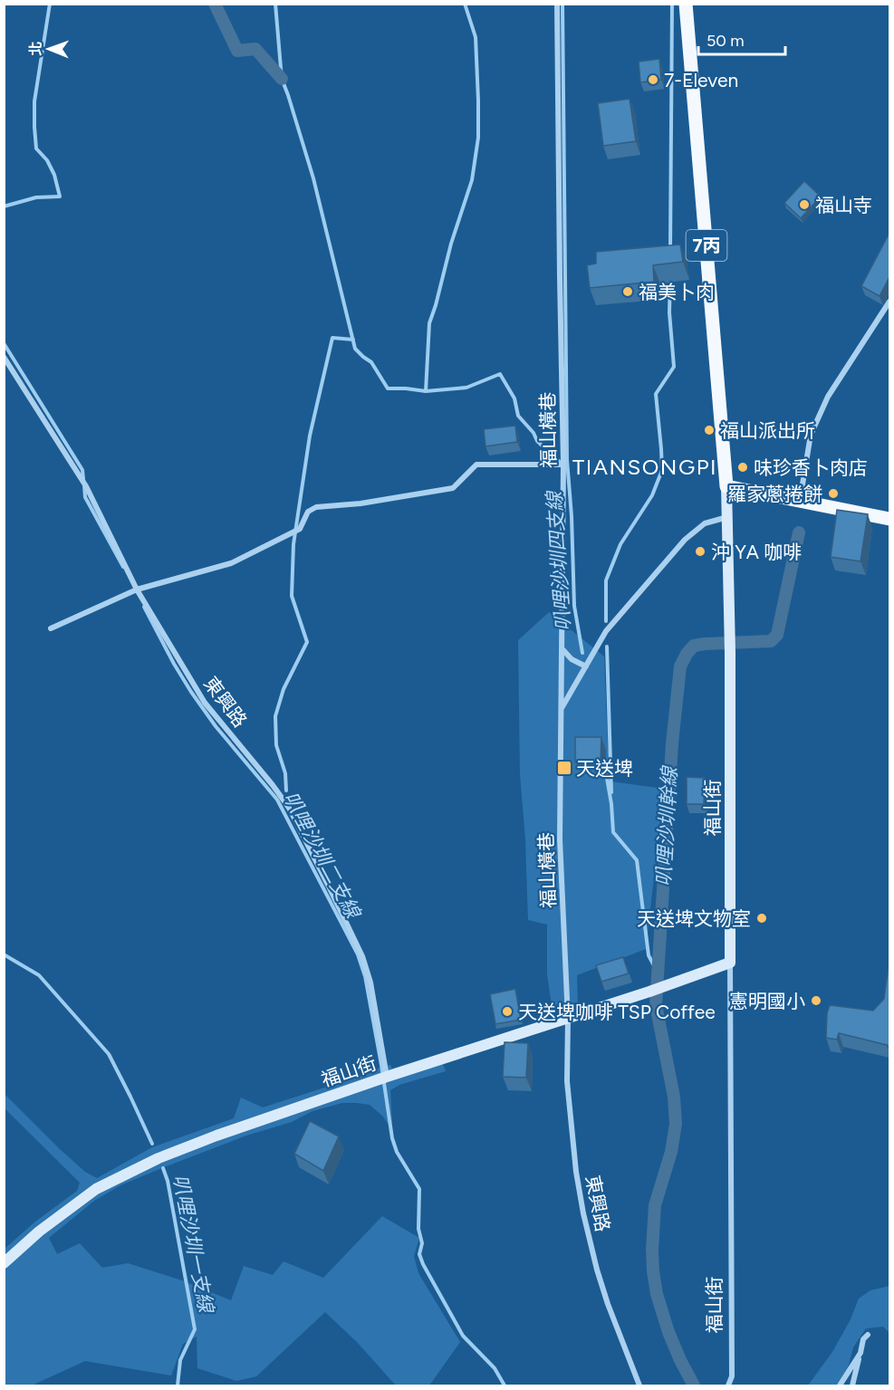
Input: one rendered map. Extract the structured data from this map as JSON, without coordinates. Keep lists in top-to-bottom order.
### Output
{
  "streets": {
    "main road": ["7丙"],
    "street": ["福山橫巷", "東興路", "福山街"]
  },
  "crossings": [
    ["福山橫巷", "東興路"],
    ["福山橫巷", "福山街"],
    ["東興路", "福山街"]
  ],
  "districts": ["TIANSONGPI"],
  "water": [
    "叭哩沙圳四支線",
    "叭哩沙圳幹線",
    "叭哩沙圳二支線",
    "叭哩沙圳一支線"
  ],
  "places": {
    "other": [
      "7-Eleven",
      "福山寺",
      "福美卜肉",
      "福山派出所",
      "味珍香卜肉店",
      "羅家蔥捲餅",
      "沖 YA 咖啡",
      "天送埤文物室",
      "憲明國小",
      "天送埤咖啡 TSP Coffee"
    ],
    "transit": ["天送埤"]
  },
  "scale_bar": "50 m",
  "north": "left"
}
